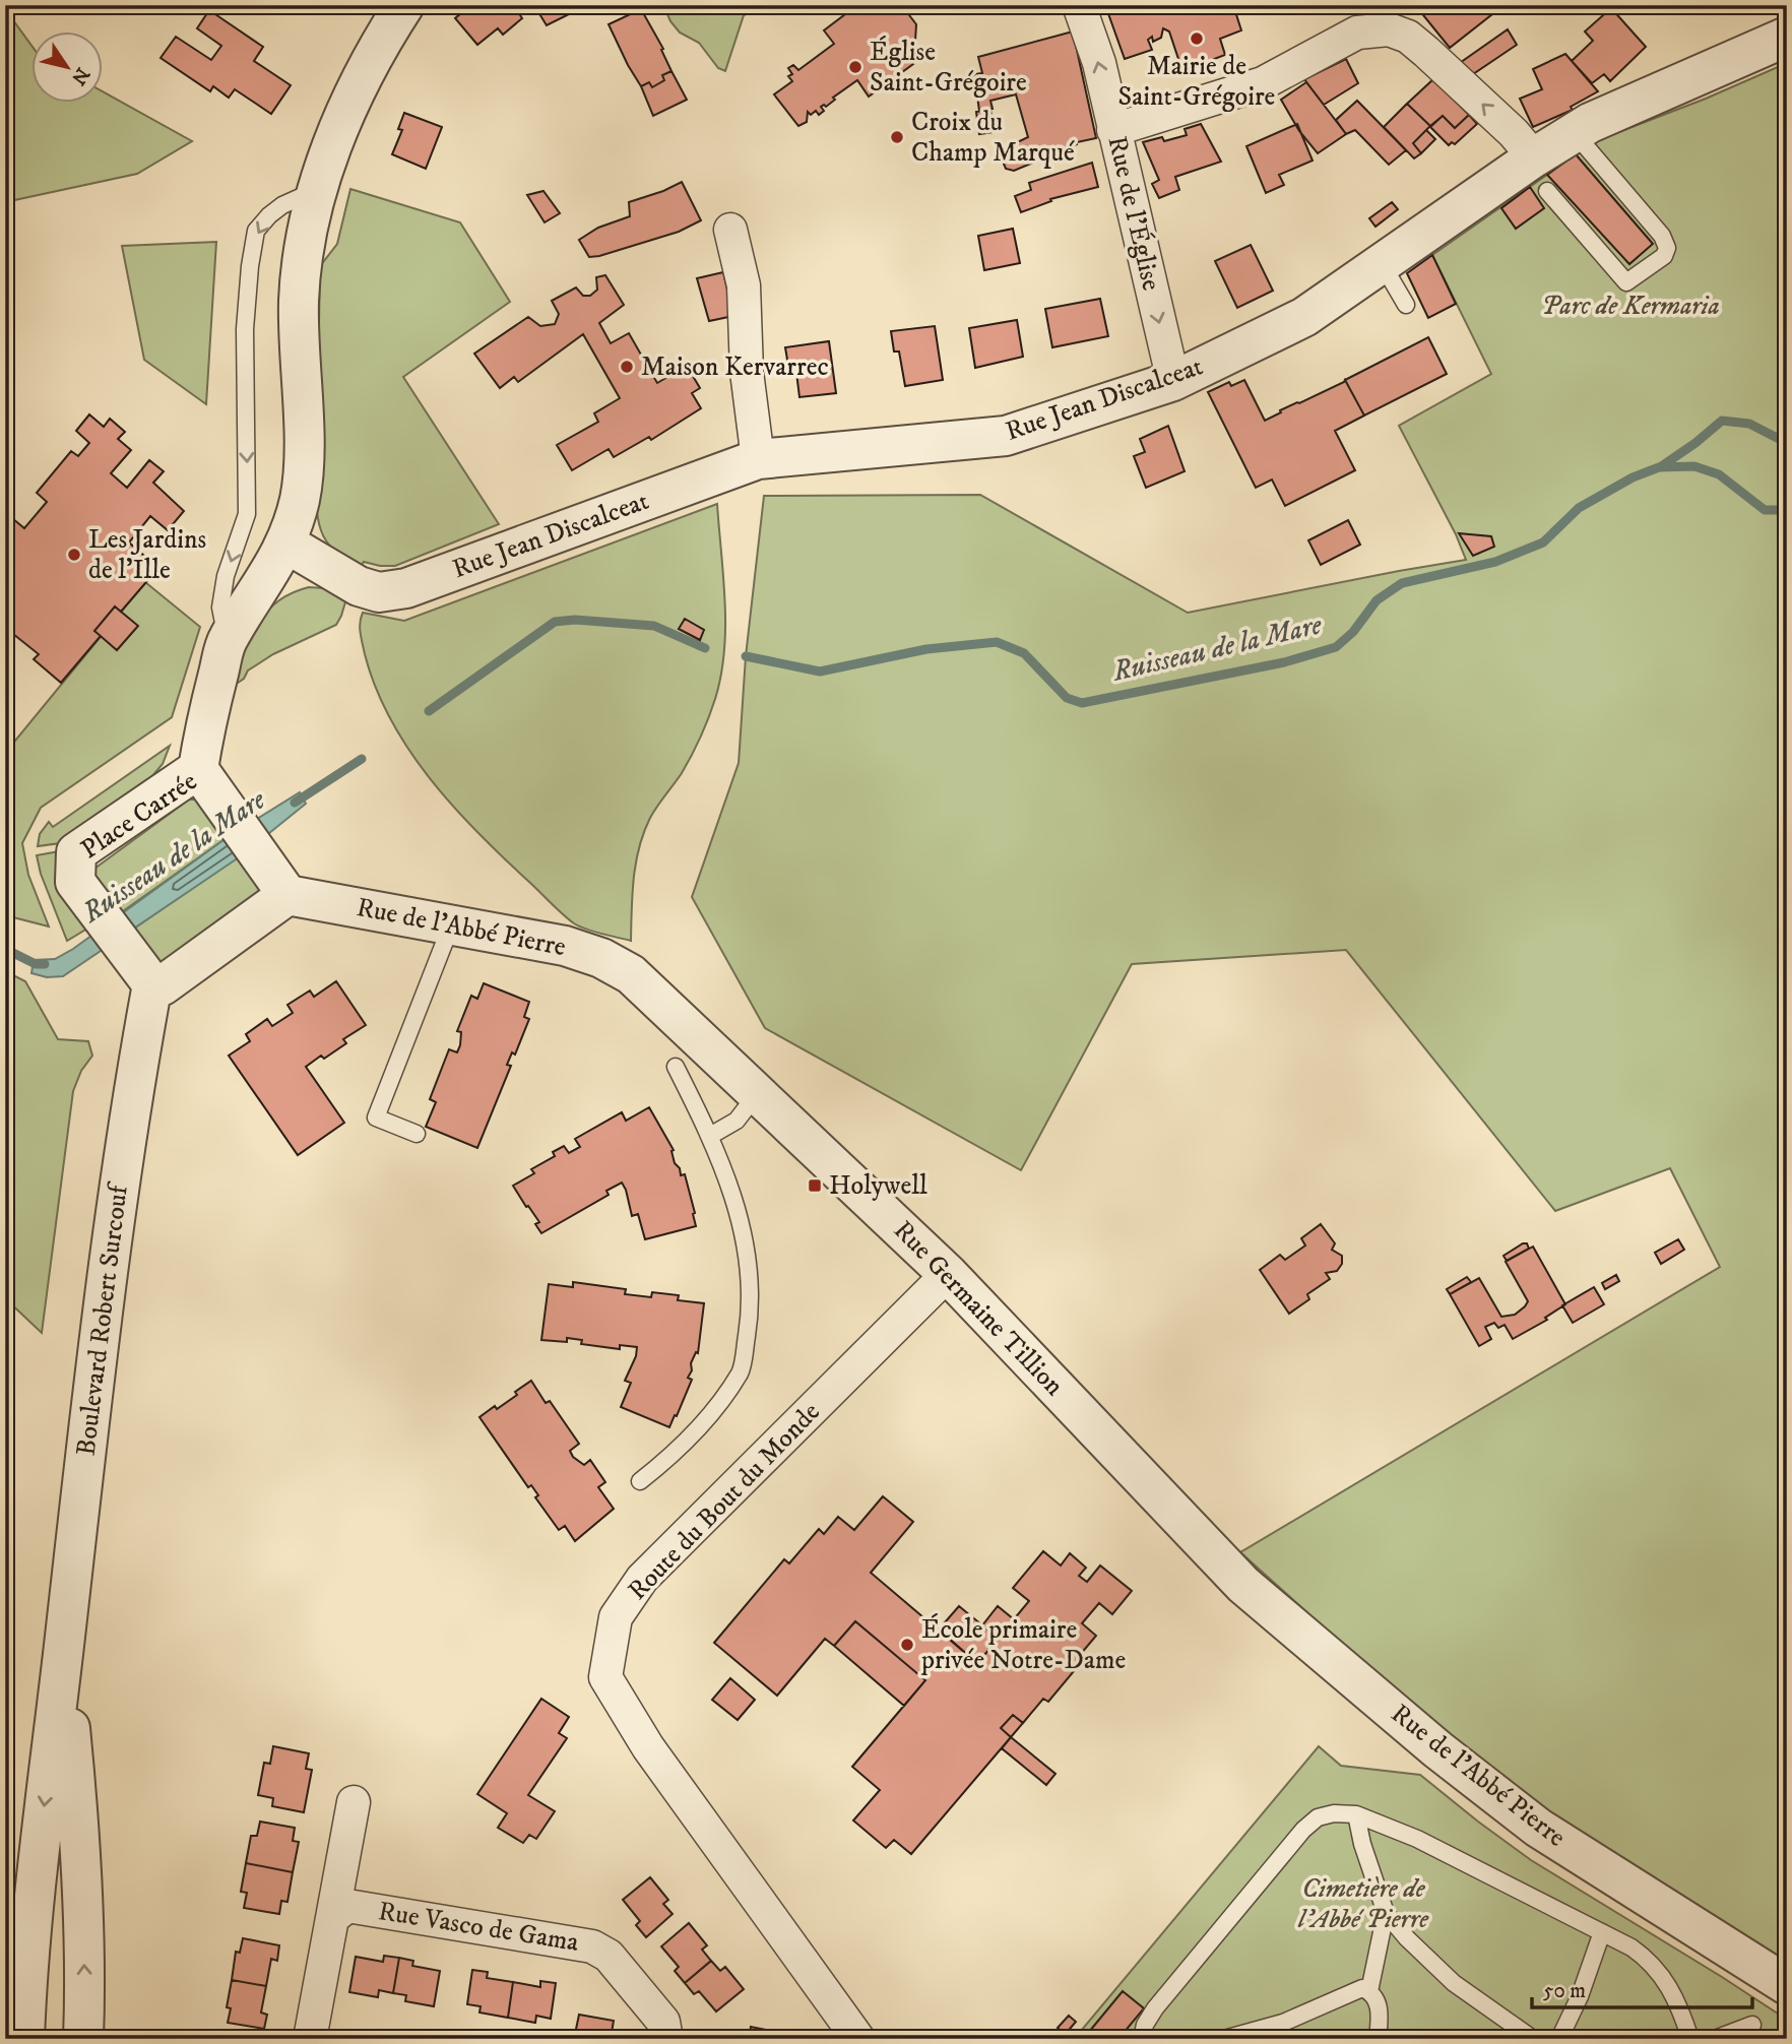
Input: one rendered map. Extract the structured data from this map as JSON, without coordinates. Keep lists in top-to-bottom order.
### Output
{
  "streets": {
    "street": [
      "Rue de l'Église",
      "Rue Jean Discalceat",
      "Place Carrée",
      "Rue de l'Abbé Pierre",
      "Rue Germaine Tillion",
      "Boulevard Robert Surcouf",
      "Route du Bout du Monde",
      "Rue Vasco de Gama"
    ]
  },
  "crossings": [
    ["Rue de l'Église", "Rue Jean Discalceat"],
    ["Place Carrée", "Rue de l'Abbé Pierre"],
    ["Place Carrée", "Boulevard Robert Surcouf"],
    ["Rue de l'Abbé Pierre", "Rue Germaine Tillion"],
    ["Rue Germaine Tillion", "Route du Bout du Monde"]
  ],
  "water": ["Ruisseau de la Mare"],
  "parks": ["Parc de Kermaria", "Cimetière de l'Abbé Pierre"],
  "places": {
    "other": [
      "Mairie de Saint-Grégoire",
      "Église Saint-Grégoire",
      "Croix du Champ Marqué",
      "Maison Kervarrec",
      "Les Jardins de l'Ille",
      "École primaire privée Notre-Dame"
    ],
    "transit": ["Holywell"]
  },
  "scale_bar": "50 m",
  "north": "bottom right"
}
